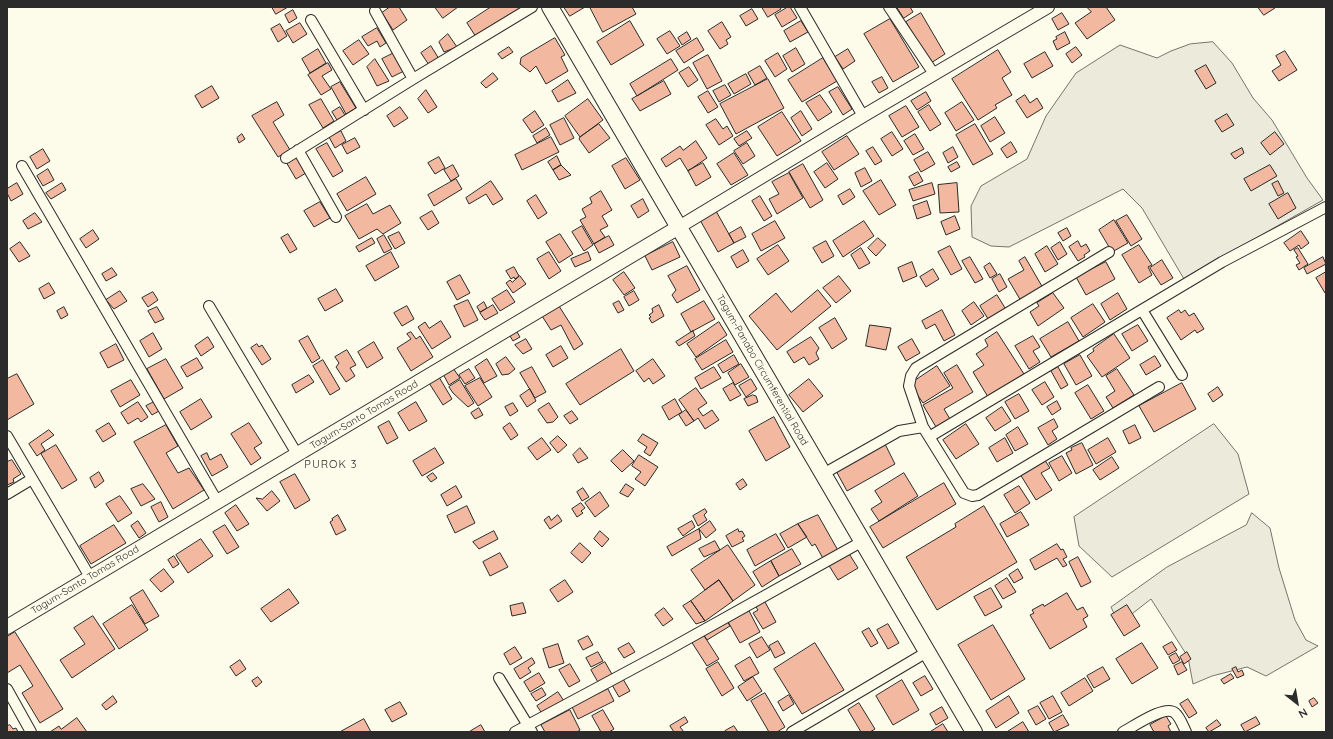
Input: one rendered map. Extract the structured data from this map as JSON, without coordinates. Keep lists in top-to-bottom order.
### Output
{
  "streets": {
    "main road": ["Tagum-Panabo Circumferential Road", "Tagum-Santo Tomas Road"]
  },
  "crossings": [
    ["Tagum-Panabo Circumferential Road", "Tagum-Santo Tomas Road"]
  ],
  "districts": ["PUROK 3"],
  "north": "bottom right"
}
